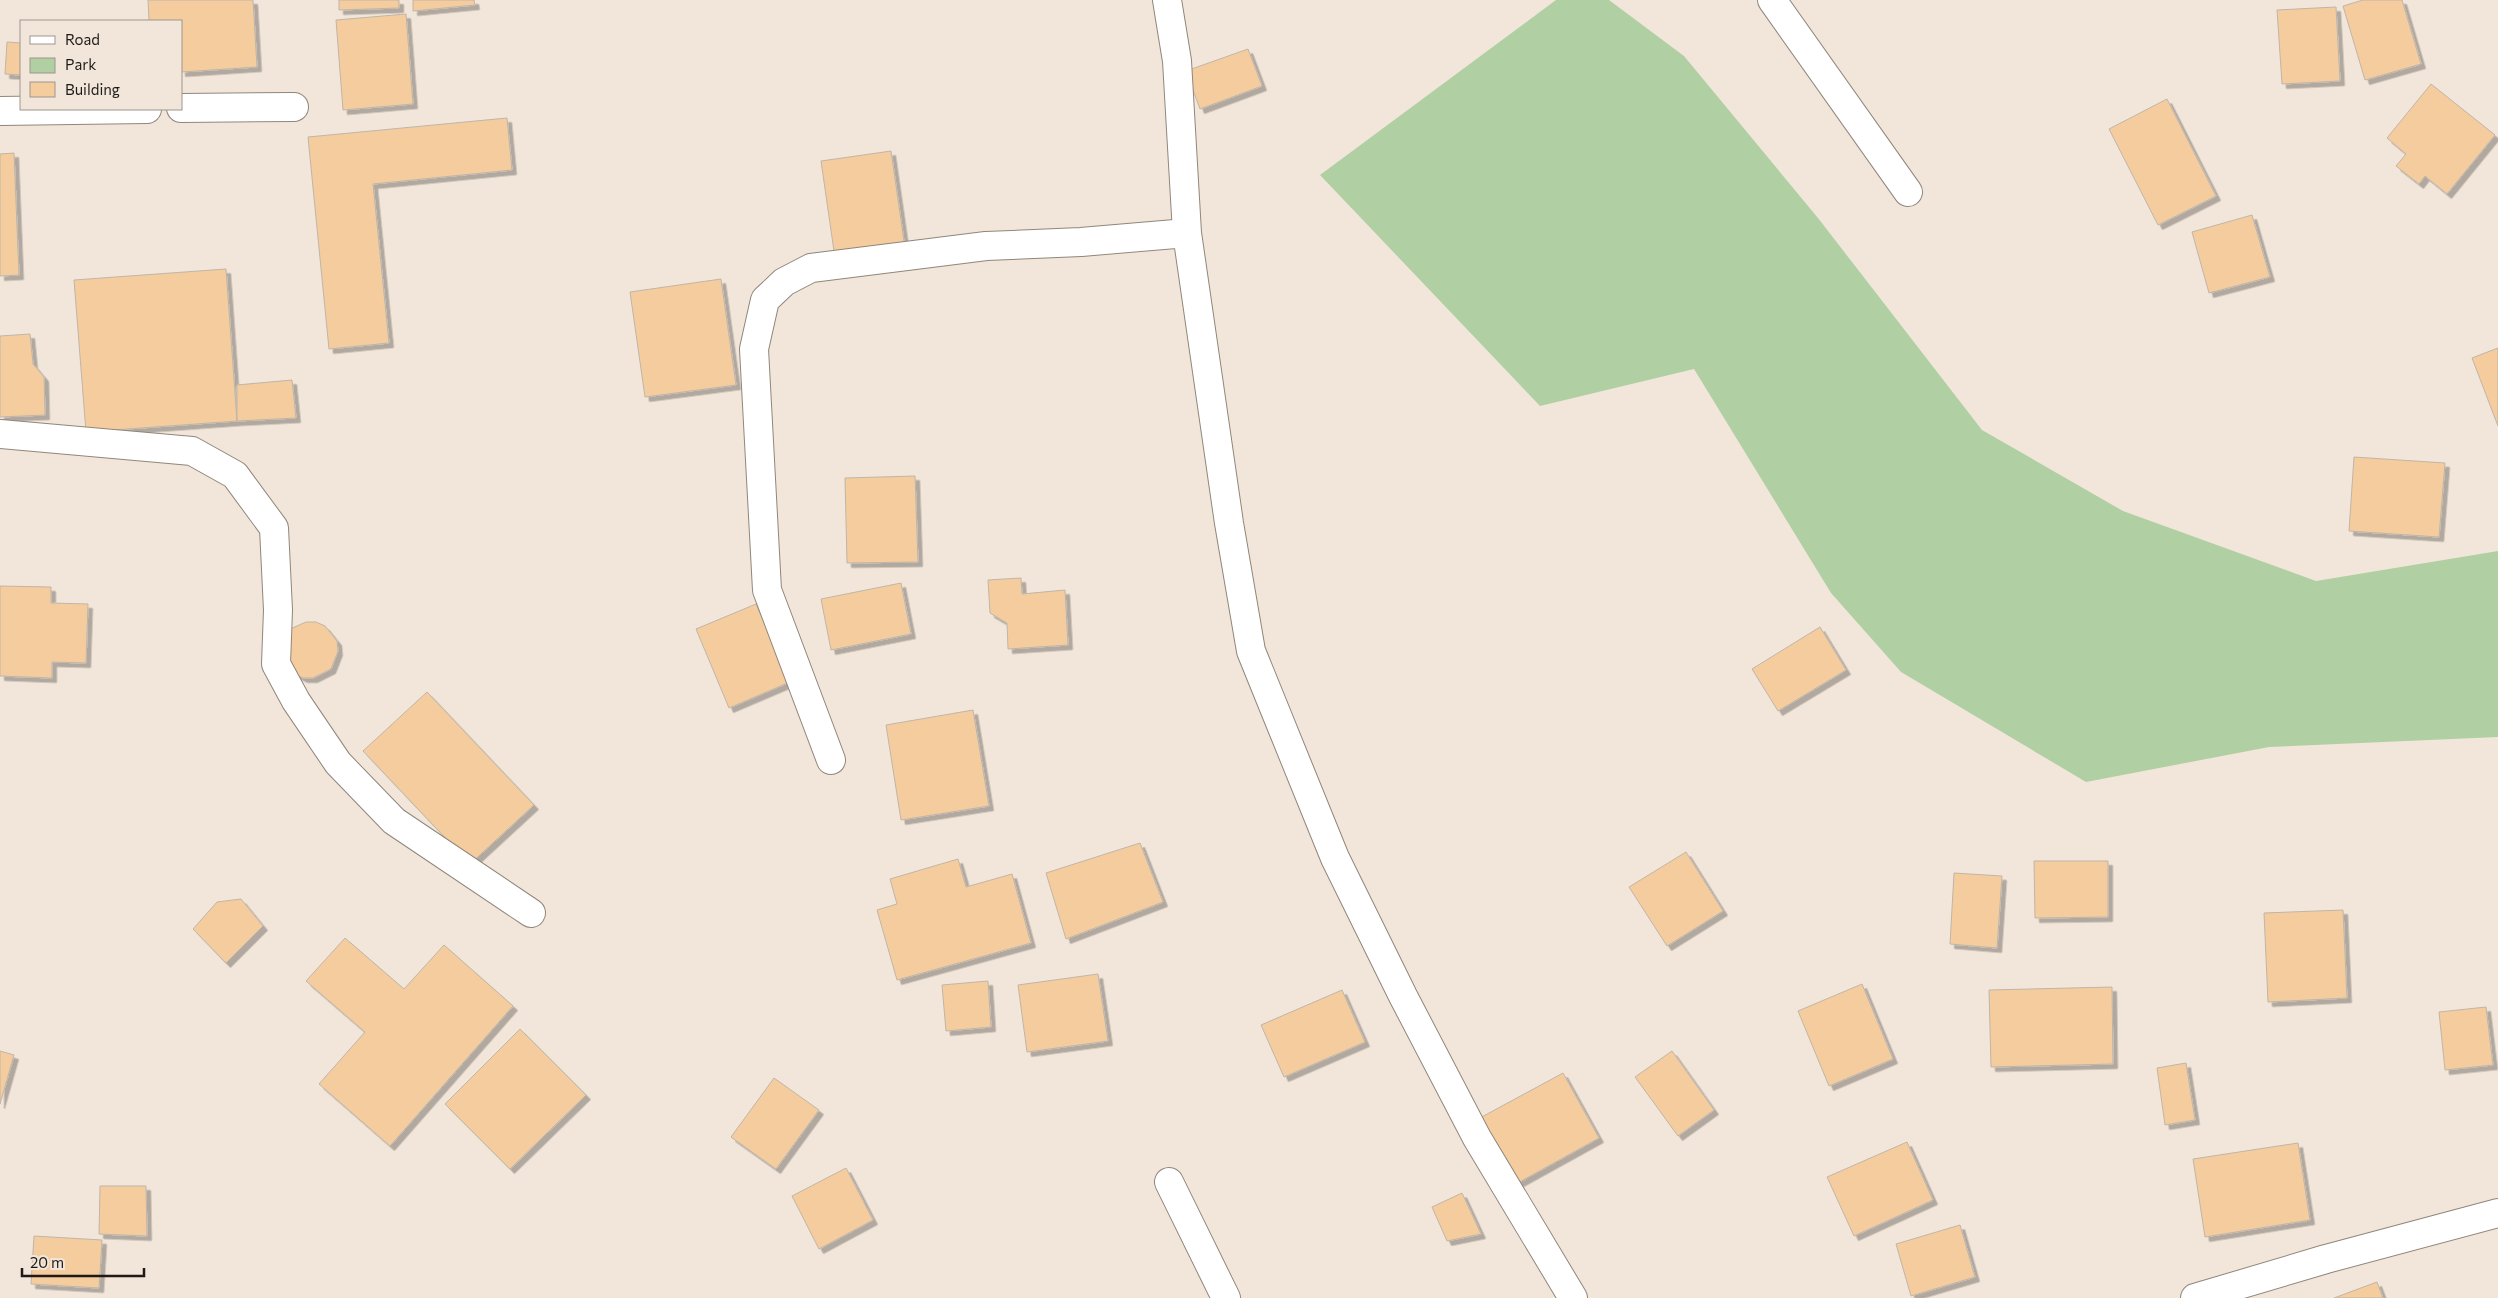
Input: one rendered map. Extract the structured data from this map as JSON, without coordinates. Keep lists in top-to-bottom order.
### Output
{
  "legend": ["Road", "Park", "Building"],
  "scale_bar": "20 m"
}
